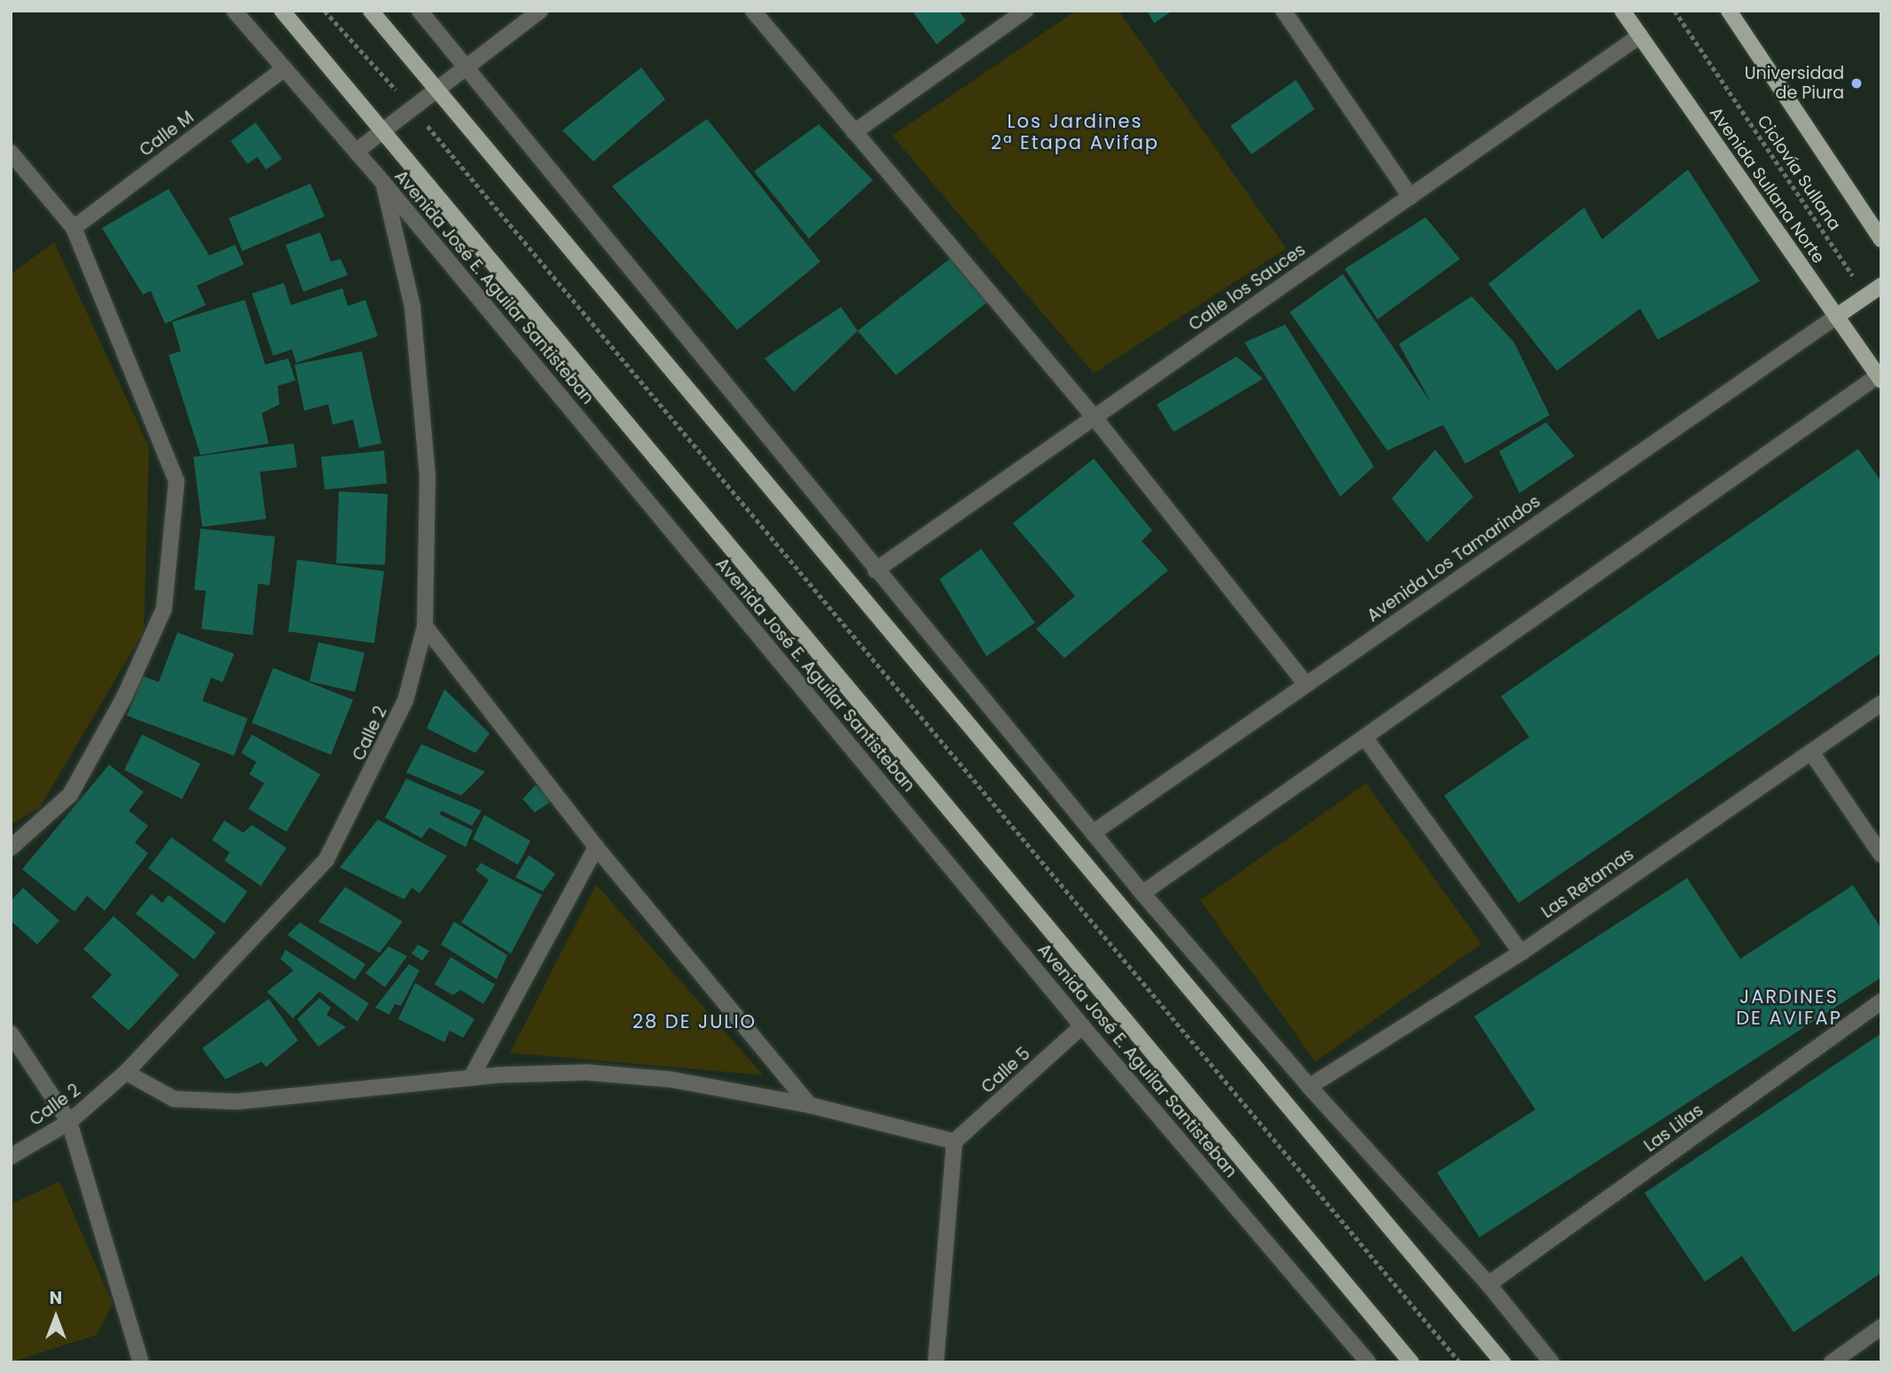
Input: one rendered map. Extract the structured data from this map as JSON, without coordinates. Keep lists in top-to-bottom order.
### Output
{
  "streets": {
    "main road": ["Avenida Sullana Norte", "Avenida José E. Aguilar Santisteban"],
    "street": [
      "Calle M",
      "Calle los Sauces",
      "Avenida Los Tamarindos",
      "Calle 2",
      "Las Retamas",
      "Calle 5",
      "Las Lilas"
    ],
    "path": ["Ciclovía Sullana"]
  },
  "crossings": [
    ["Calle M", "Avenida José E. Aguilar Santisteban"],
    ["Avenida Sullana Norte", "Calle los Sauces"],
    ["Avenida Sullana Norte", "Avenida Los Tamarindos"],
    ["Avenida José E. Aguilar Santisteban", "Calle 2"],
    ["Avenida José E. Aguilar Santisteban", "Calle 5"]
  ],
  "districts": ["Los Jardines 2ª Etapa Avifap", "JARDINES DE AVIFAP", "28 DE JULIO"],
  "places": ["Universidad de Piura"],
  "north": "top"
}
